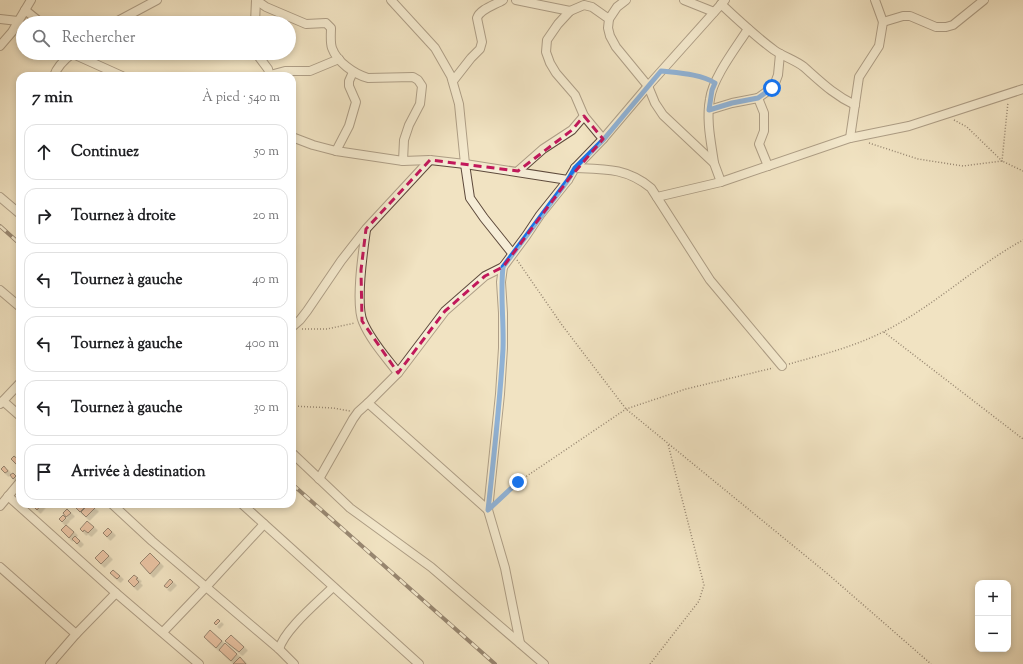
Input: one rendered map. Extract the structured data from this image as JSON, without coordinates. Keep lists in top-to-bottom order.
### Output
{
  "page": {
    "search": "Rechercher",
    "heading": ["7 min", "À pied · 540 m"],
    "list": [
      ["Continuez", "50 m"],
      ["Tournez à droite", "20 m"],
      ["Tournez à gauche", "40 m"],
      ["Tournez à gauche", "400 m"],
      ["Tournez à gauche", "30 m"],
      "Arrivée à destination"
    ],
    "map_buttons": ["+", "−"]
  }
}
